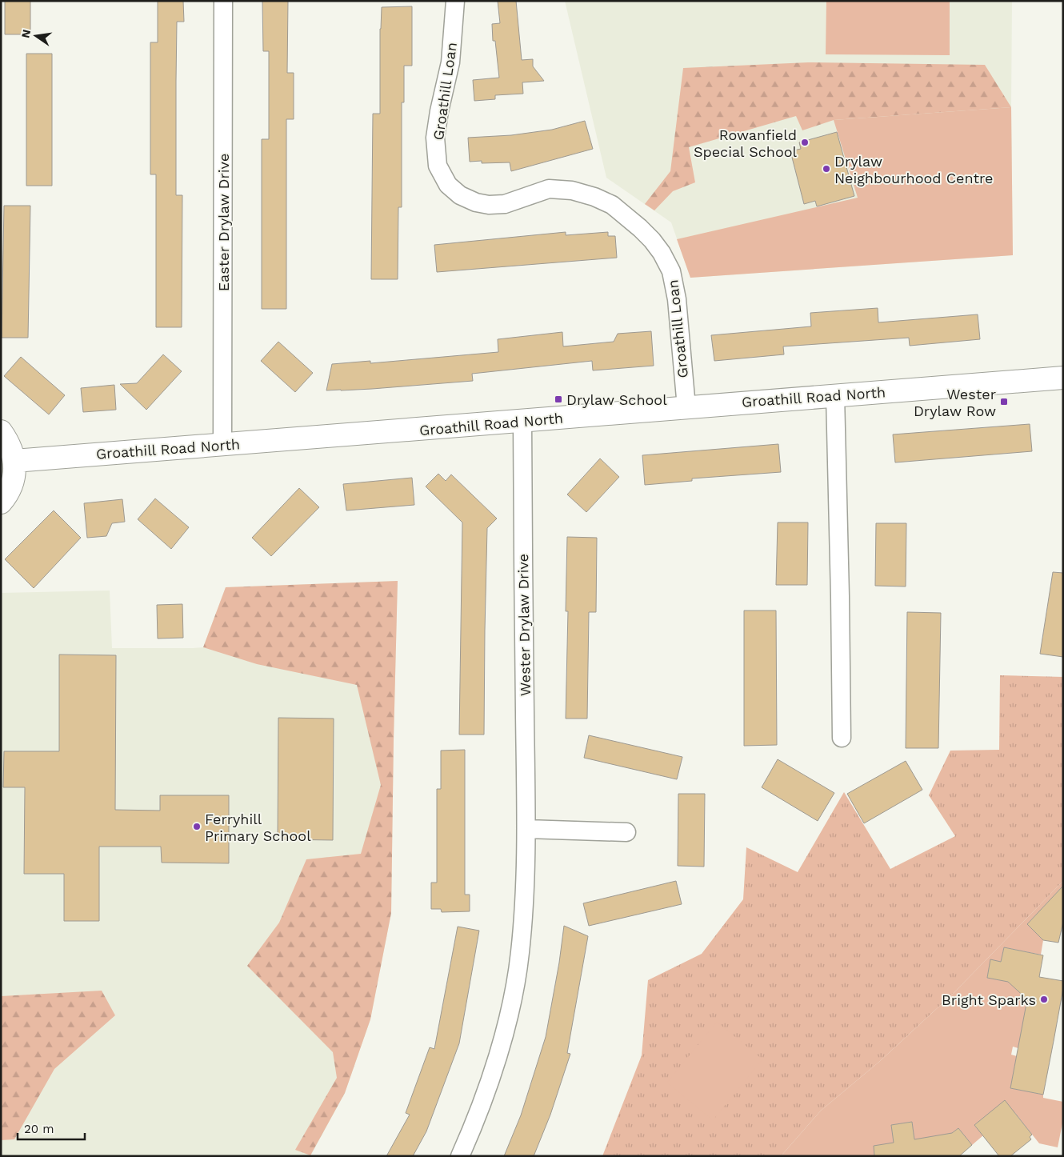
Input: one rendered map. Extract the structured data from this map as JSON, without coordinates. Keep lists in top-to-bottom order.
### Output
{
  "streets": {
    "street": [
      "Groathill Loan",
      "Easter Drylaw Drive",
      "Groathill Road North",
      "Wester Drylaw Drive"
    ]
  },
  "crossings": [
    ["Groathill Loan", "Groathill Road North"],
    ["Easter Drylaw Drive", "Groathill Road North"],
    ["Groathill Road North", "Wester Drylaw Drive"]
  ],
  "places": {
    "other": [
      "Rowanfield Special School",
      "Drylaw Neighbourhood Centre",
      "Ferryhill Primary School",
      "Bright Sparks"
    ],
    "transit": ["Drylaw School", "Wester Drylaw Row"]
  },
  "scale_bar": "20 m",
  "north": "left"
}
